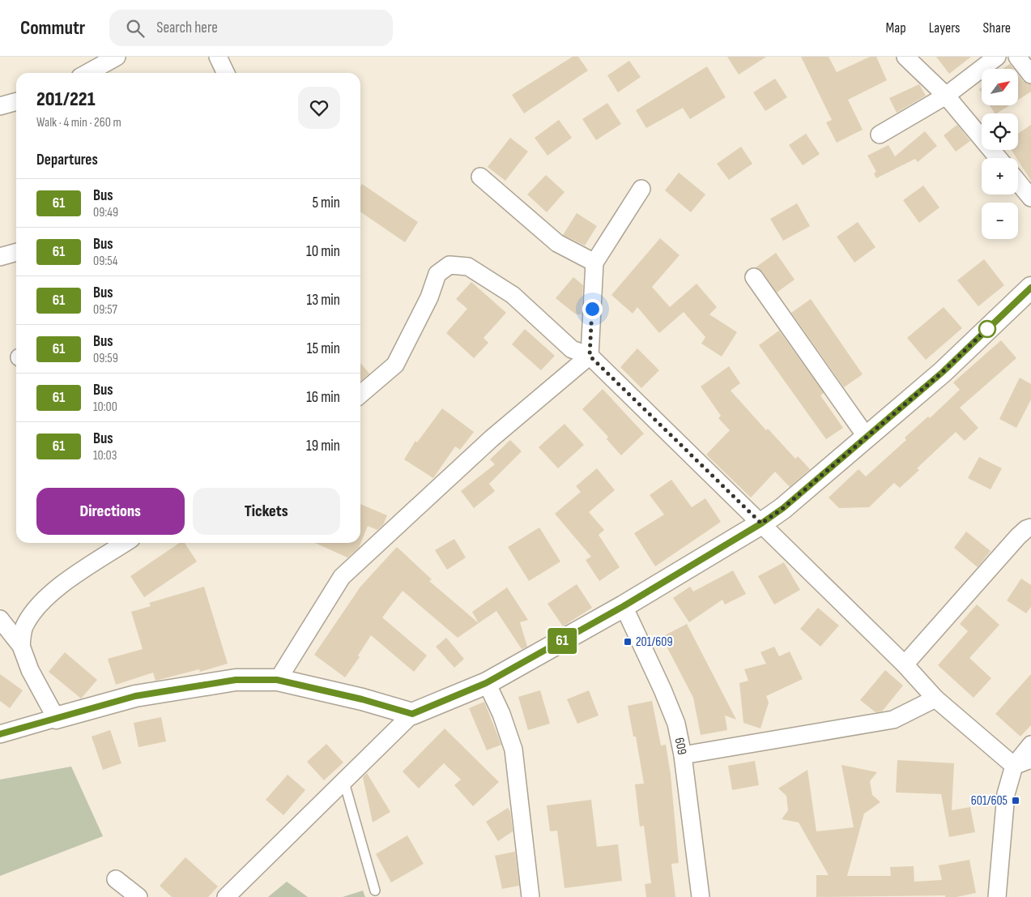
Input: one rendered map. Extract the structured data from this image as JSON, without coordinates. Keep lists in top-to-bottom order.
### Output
{
  "streets": {
    "street": ["609"]
  },
  "places": {
    "transit": ["201/609", "601/605"]
  },
  "lines": ["bus line 61"],
  "north": "top right",
  "page": {
    "header": "Commutr",
    "search": "Search here",
    "nav": ["Map", "Layers", "Share"],
    "on_map": "61",
    "map_buttons": ["+", "−"],
    "heading": [
      ["201/221", "Walk · 4 min · 260 m"],
      "Departures"
    ],
    "list": [
      {
        "mark": "61",
        "name": "Bus",
        "note": "09:49",
        "value": "5 min"
      },
      {
        "mark": "61",
        "name": "Bus",
        "note": "09:54",
        "value": "10 min"
      },
      {
        "mark": "61",
        "name": "Bus",
        "note": "09:57",
        "value": "13 min"
      },
      {
        "mark": "61",
        "name": "Bus",
        "note": "09:59",
        "value": "15 min"
      },
      {
        "mark": "61",
        "name": "Bus",
        "note": "10:00",
        "value": "16 min"
      },
      {
        "mark": "61",
        "name": "Bus",
        "note": "10:03",
        "value": "19 min"
      }
    ],
    "buttons": ["Directions", "Tickets"]
  }
}
